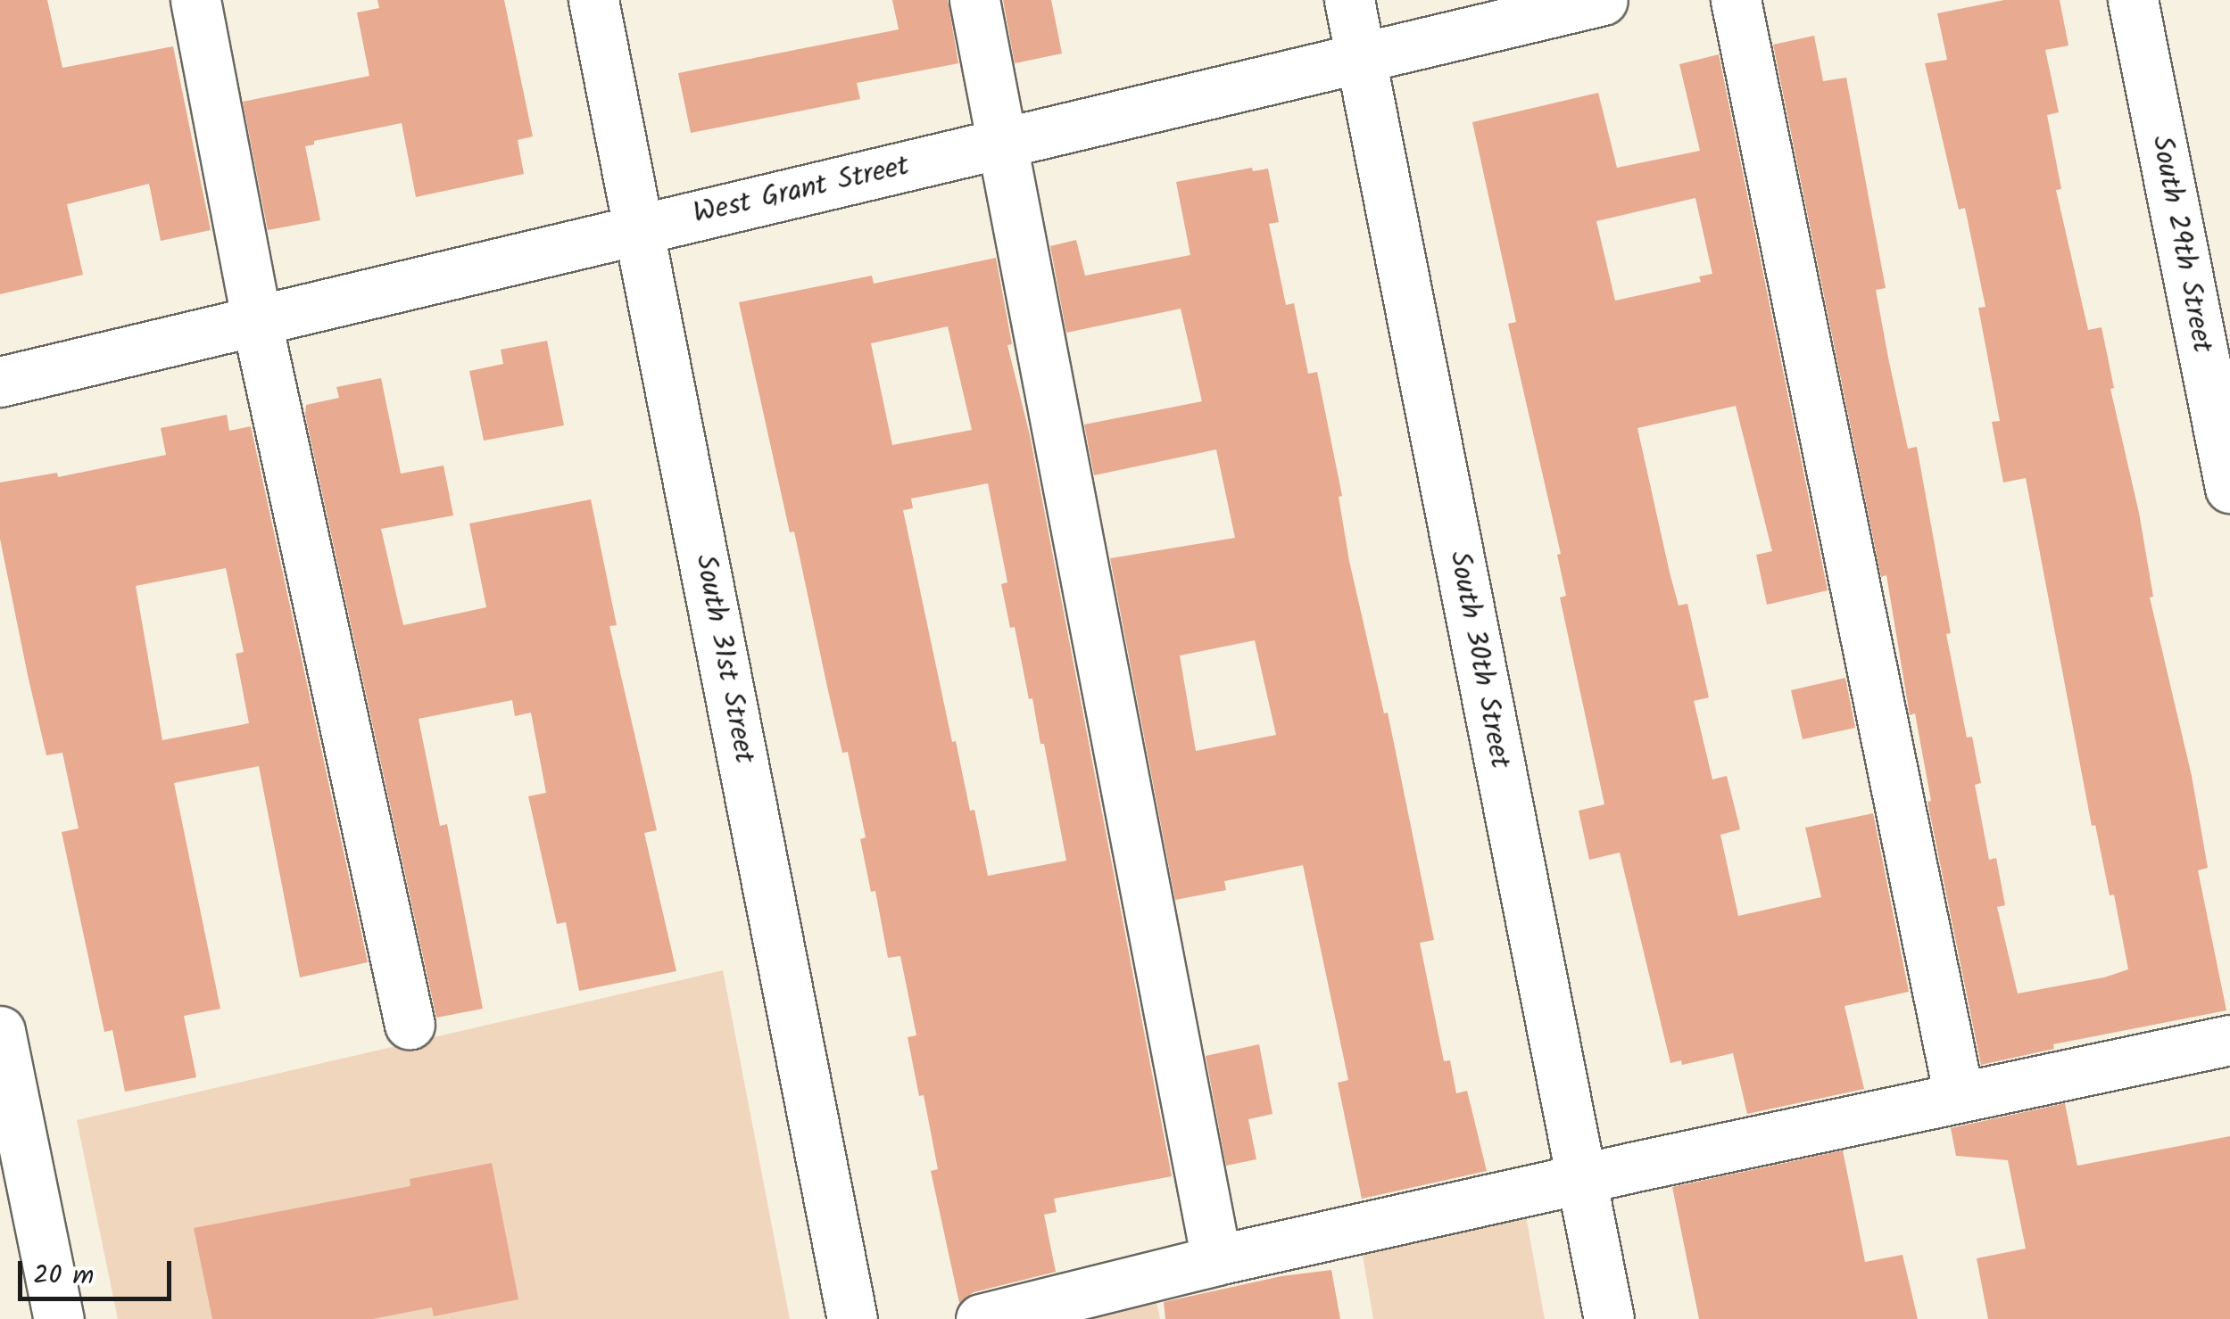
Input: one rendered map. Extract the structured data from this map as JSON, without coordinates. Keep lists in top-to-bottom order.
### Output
{
  "streets": {
    "street": [
      "West Grant Street",
      "South 29th Street",
      "South 31st Street",
      "South 30th Street"
    ]
  },
  "crossings": [
    ["West Grant Street", "South 31st Street"],
    ["West Grant Street", "South 30th Street"]
  ],
  "scale_bar": "20 m"
}
